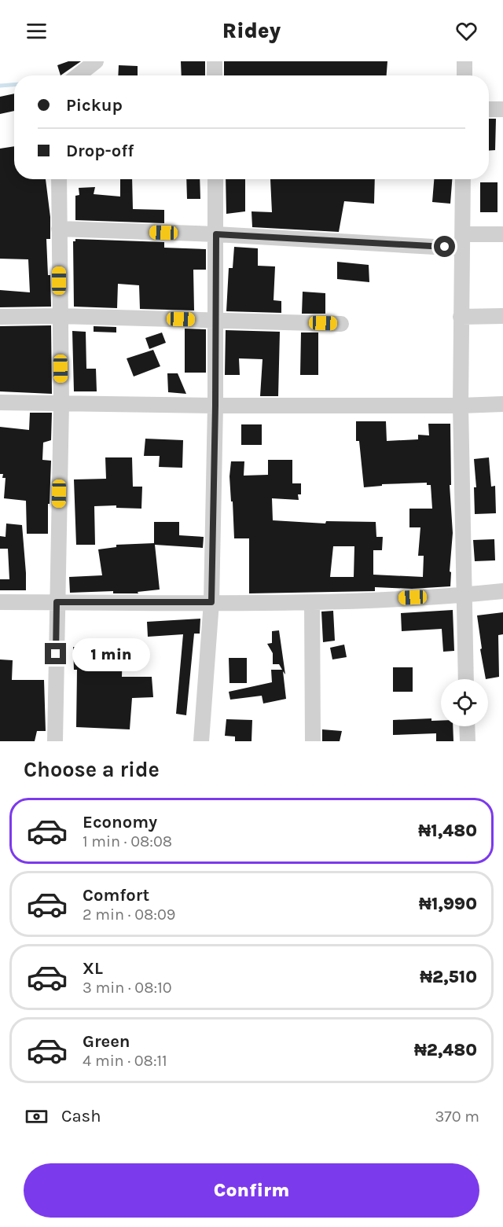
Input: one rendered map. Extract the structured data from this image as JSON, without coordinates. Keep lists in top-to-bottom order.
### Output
{
  "page": {
    "header": "Ridey",
    "banner": ["Pickup", "Drop-off"],
    "bubble": "1 min",
    "heading": "Choose a ride",
    "list": [
      {
        "name": "Economy",
        "note": "1 min · 08:08",
        "value": "₦1,480"
      },
      {
        "name": "Comfort",
        "note": "2 min · 08:09",
        "value": "₦1,990"
      },
      {
        "name": "XL",
        "note": "3 min · 08:10",
        "value": "₦2,510"
      },
      {
        "name": "Green",
        "note": "4 min · 08:11",
        "value": "₦2,480"
      }
    ],
    "pay": ["Cash", "370 m"],
    "buttons": "Confirm"
  }
}
